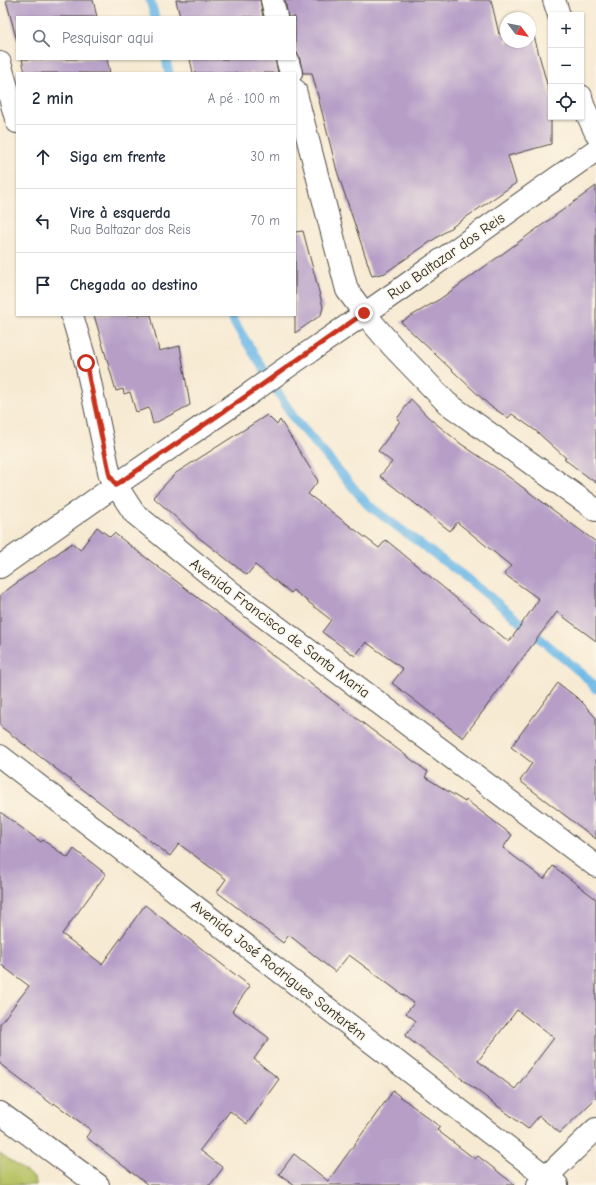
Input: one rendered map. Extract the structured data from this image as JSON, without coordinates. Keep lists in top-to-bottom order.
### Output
{
  "streets": {
    "street": ["Rua Baltazar dos Reis", "Avenida Francisco de Santa Maria", "Avenida José Rodrigues Santarém"]
  },
  "crossings": [
    ["Rua Baltazar dos Reis", "Avenida Francisco de Santa Maria"]
  ],
  "north": "bottom right",
  "page": {
    "map_buttons": ["+", "−"],
    "search": "Pesquisar aqui",
    "heading": ["2 min", "A pé · 100 m"],
    "list": [
      ["Siga em frente", "30 m"],
      ["Vire à esquerda", "Rua Baltazar dos Reis", "70 m"],
      "Chegada ao destino"
    ]
  }
}
